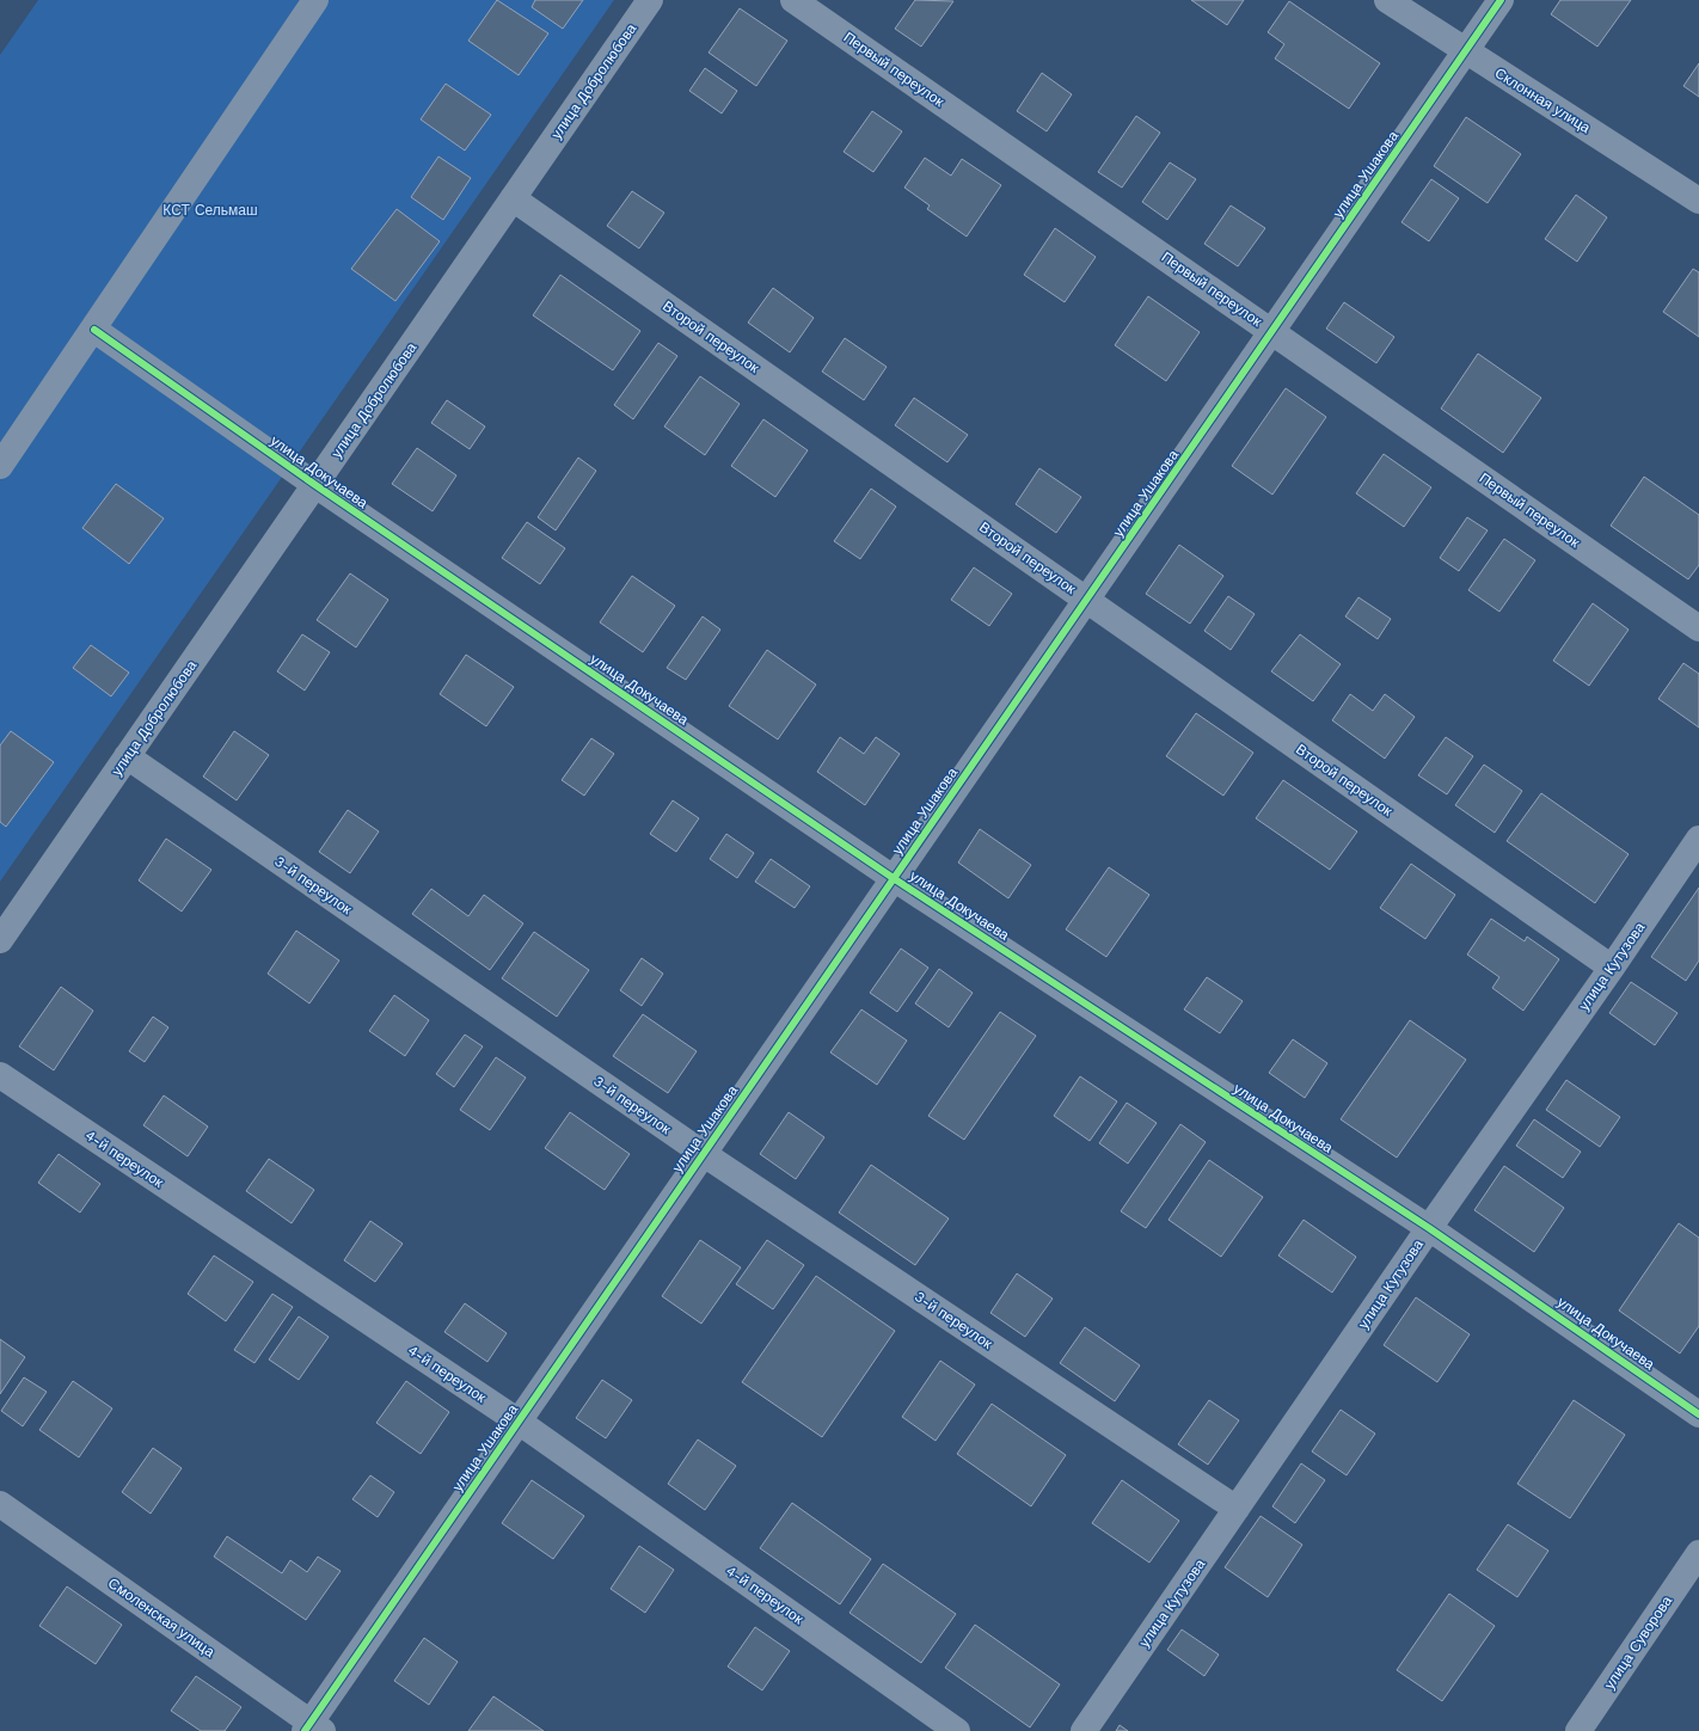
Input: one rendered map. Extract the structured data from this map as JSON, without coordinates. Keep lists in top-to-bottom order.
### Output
{
  "streets": {
    "street": [
      "Первый переулок",
      "улица Добролюбова",
      "Склонная улица",
      "улица Ушакова",
      "Второй переулок",
      "улица Докучаева",
      "3-й переулок",
      "улица Кутузова",
      "4-й переулок",
      "Смоленская улица",
      "улица Суворова"
    ]
  },
  "crossings": [
    ["Первый переулок", "улица Ушакова"],
    ["улица Добролюбова", "Второй переулок"],
    ["улица Добролюбова", "улица Докучаева"],
    ["улица Добролюбова", "3-й переулок"],
    ["Склонная улица", "улица Ушакова"],
    ["улица Ушакова", "Второй переулок"],
    ["улица Ушакова", "улица Докучаева"],
    ["улица Ушакова", "3-й переулок"],
    ["улица Ушакова", "4-й переулок"],
    ["улица Ушакова", "Смоленская улица"],
    ["Второй переулок", "улица Кутузова"],
    ["улица Докучаева", "улица Кутузова"],
    ["3-й переулок", "улица Кутузова"]
  ],
  "parks": ["КСТ Сельмаш"]
}
